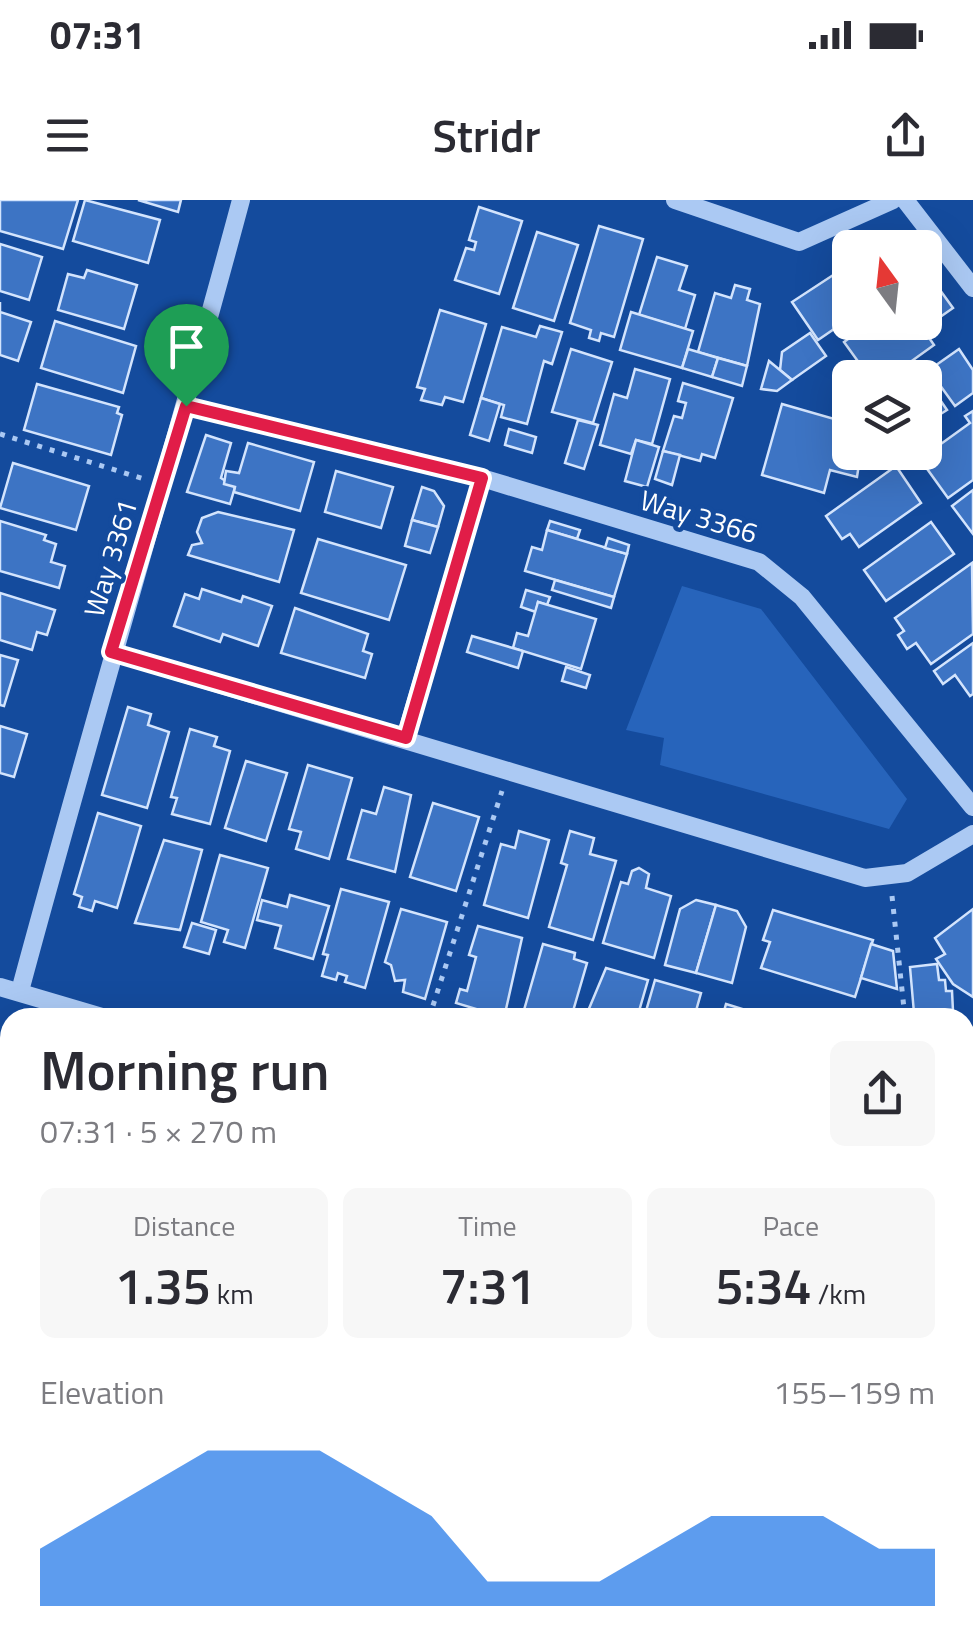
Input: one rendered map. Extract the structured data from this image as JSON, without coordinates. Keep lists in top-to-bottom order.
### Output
{
  "streets": {
    "street": ["Way 3366", "Way 3361"]
  },
  "crossings": [
    ["Way 3366", "Way 3361"]
  ],
  "north": "top",
  "page": {
    "status": "07:31",
    "header": "Stridr",
    "heading": ["Morning run", "07:31 · 5 × 270 m"],
    "stats": [
      ["Distance", "1.35 km"],
      ["Time", "7:31"],
      ["Pace", "5:34 /km"]
    ],
    "chart": ["Elevation", "155–159 m"]
  }
}
